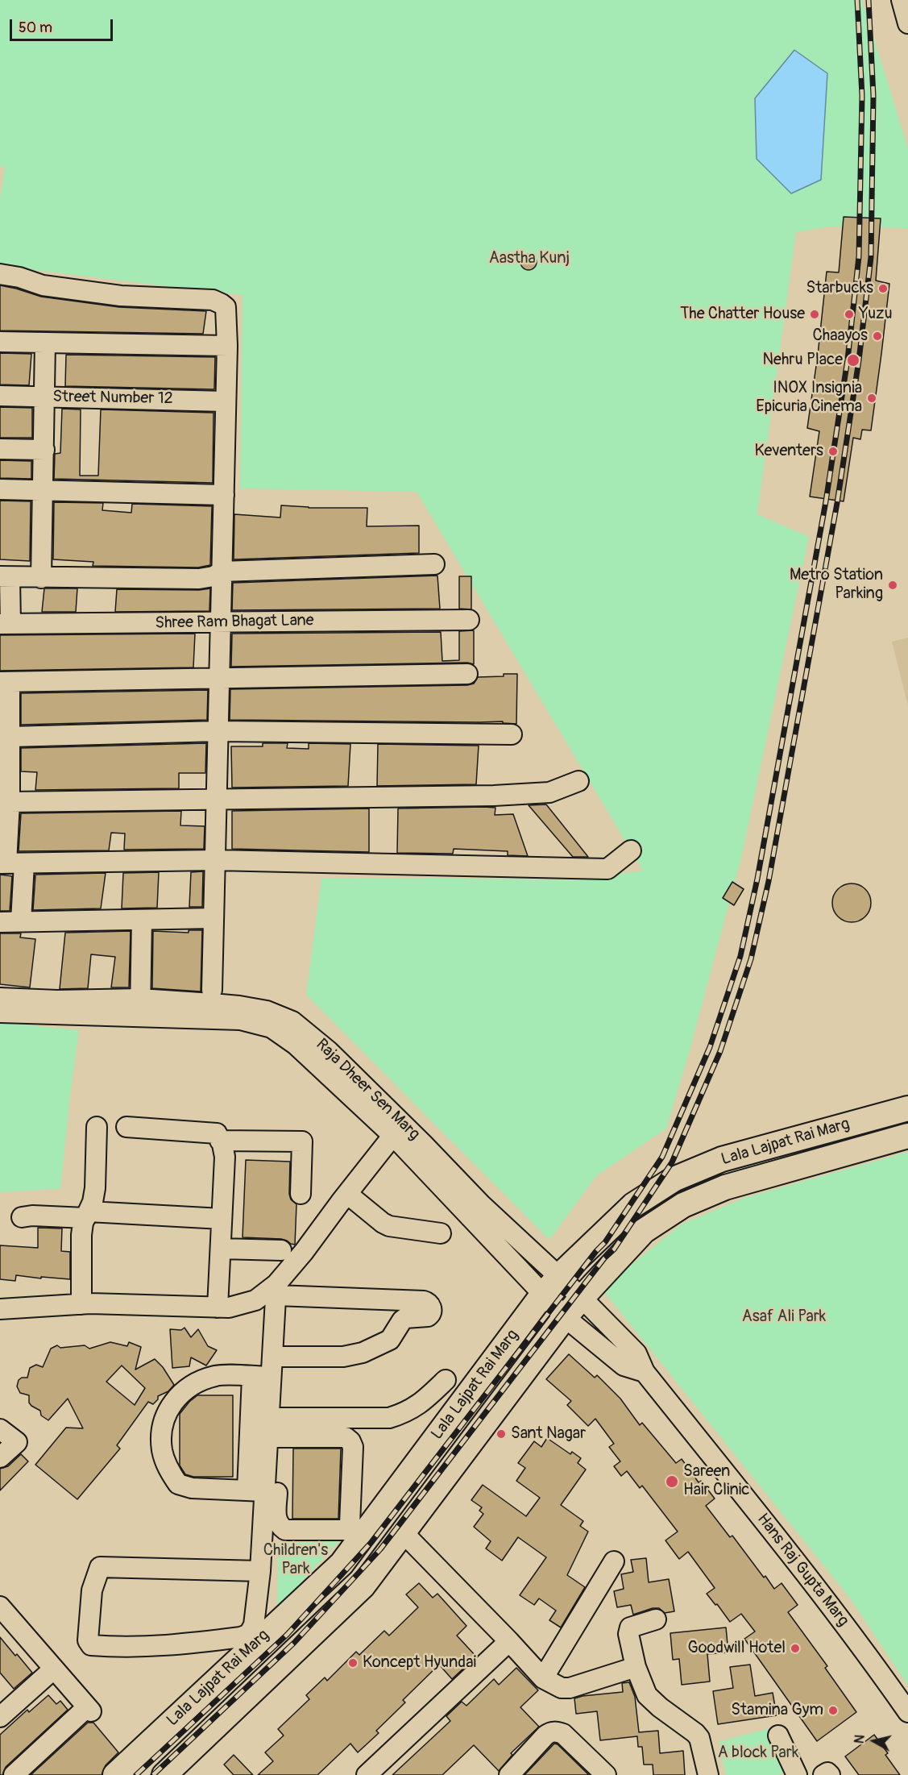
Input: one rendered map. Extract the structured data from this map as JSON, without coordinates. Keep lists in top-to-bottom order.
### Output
{
  "streets": {
    "main road": ["Lala Lajpat Rai Marg"],
    "street": [
      "Street Number 12",
      "Shree Ram Bhagat Lane",
      "Raja Dheer Sen Marg",
      "Hans Raj Gupta Marg"
    ]
  },
  "crossings": [
    ["Raja Dheer Sen Marg", "Lala Lajpat Rai Marg"],
    ["Raja Dheer Sen Marg", "Hans Raj Gupta Marg"]
  ],
  "parks": [
    "Aastha Kunj",
    "Asaf Ali Park",
    "Children's Park",
    "A block Park"
  ],
  "places": [
    "Starbucks",
    "The Chatter House",
    "Yuzu",
    "Chaayos",
    "Nehru Place",
    "INOX Insignia Epicuria Cinema",
    "Keventers",
    "Metro Station Parking",
    "Sant Nagar",
    "Sareen Hair Clinic",
    "Goodwill Hotel",
    "Koncept Hyundai",
    "Stamina Gym"
  ],
  "scale_bar": "50 m",
  "north": "left"
}
